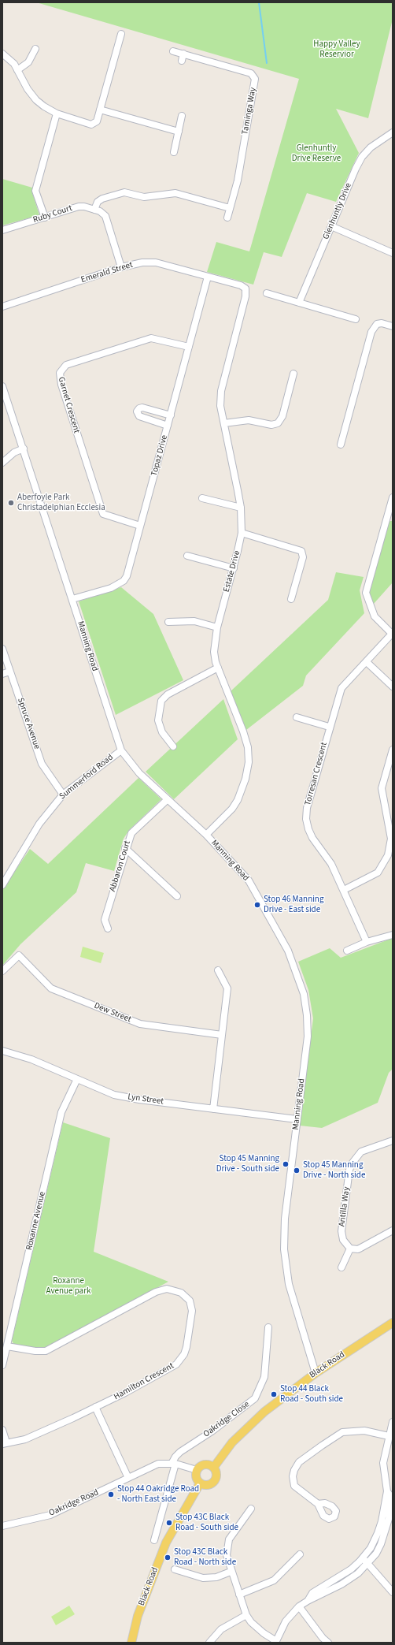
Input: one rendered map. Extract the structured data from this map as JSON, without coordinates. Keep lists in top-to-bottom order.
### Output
{
  "streets": {
    "main road": ["Black Road"],
    "street": [
      "Taminga Way",
      "Glenhuntly Drive",
      "Ruby Court",
      "Emerald Street",
      "Garnet Crescent",
      "Topaz Drive",
      "Estate Drive",
      "Manning Road",
      "Spruce Avenue",
      "Torresan Crescent",
      "Summerford Road",
      "Abbaron Court",
      "Dew Street",
      "Lyn Street",
      "Antilla Way",
      "Roxanne Avenue",
      "Hamilton Crescent",
      "Oakridge Close",
      "Oakridge Road"
    ]
  },
  "crossings": [
    ["Ruby Court", "Emerald Street"],
    ["Emerald Street", "Topaz Drive"],
    ["Emerald Street", "Estate Drive"],
    ["Garnet Crescent", "Topaz Drive"],
    ["Topaz Drive", "Manning Road"],
    ["Estate Drive", "Manning Road"],
    ["Manning Road", "Summerford Road"],
    ["Manning Road", "Abbaron Court"],
    ["Manning Road", "Lyn Street"],
    ["Manning Road", "Black Road"],
    ["Spruce Avenue", "Summerford Road"],
    ["Lyn Street", "Roxanne Avenue"],
    ["Roxanne Avenue", "Hamilton Crescent"],
    ["Black Road", "Oakridge Road"],
    ["Oakridge Close", "Oakridge Road"]
  ],
  "parks": ["Happy Valley Reservior", "Glenhuntly Drive Reserve", "Roxanne Avenue park"],
  "places": [
    "Aberfoyle Park Christadelphian Ecclesia",
    "Stop 46 Manning Drive - East side",
    "Stop 45 Manning Drive - South side",
    "Stop 45 Manning Drive - North side",
    "Stop 44 Black Road - South side",
    "Stop 44 Oakridge Road - North East side",
    "Stop 43C Black Road - South side",
    "Stop 43C Black Road - North side"
  ]
}
